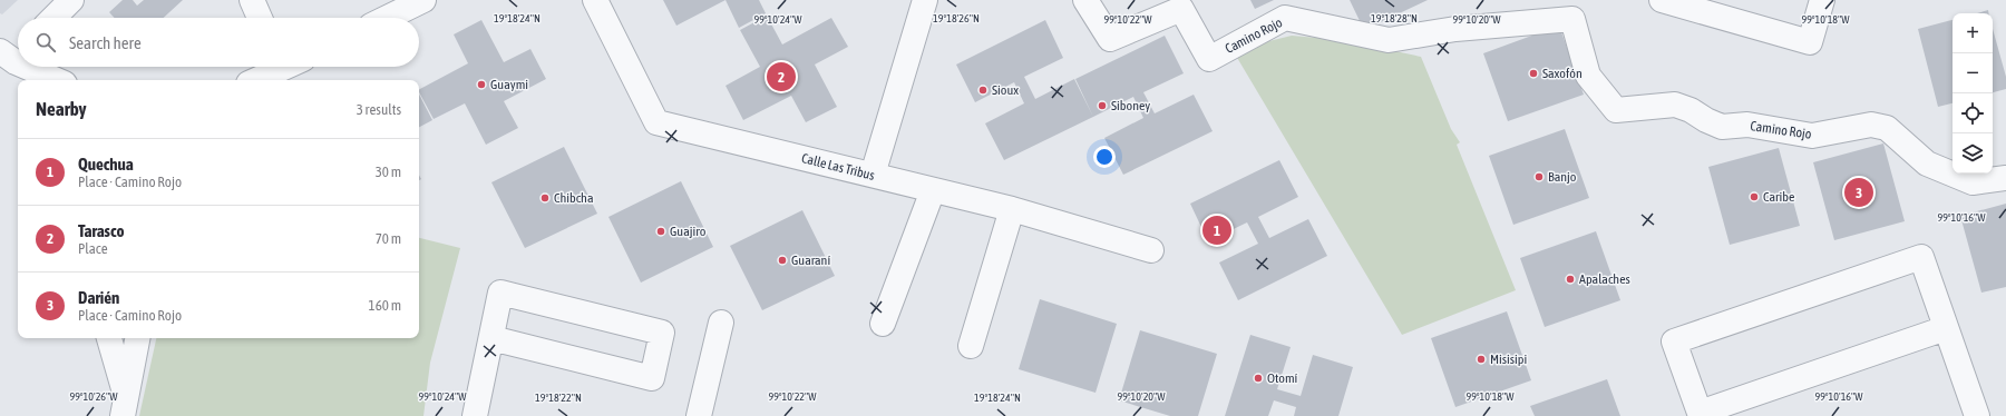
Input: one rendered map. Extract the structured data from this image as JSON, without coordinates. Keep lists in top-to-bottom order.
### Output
{
  "streets": {
    "street": ["Camino Rojo", "Calle Las Tribus"]
  },
  "places": [
    "Saxofón",
    "Guaymi",
    "Sioux",
    "Siboney",
    "Banjo",
    "Caribe",
    "Chibcha",
    "Guajiro",
    "Guaraní",
    "Apalaches",
    "Misisipi",
    "Otomí"
  ],
  "page": {
    "map_buttons": ["+", "−"],
    "search": "Search here",
    "pins": ["2", "3", "1"],
    "heading": ["Nearby", "3 results"],
    "list": [
      {
        "mark": "1",
        "name": "Quechua",
        "note": "Place · Camino Rojo",
        "value": "30 m"
      },
      {
        "mark": "2",
        "name": "Tarasco",
        "note": "Place",
        "value": "70 m"
      },
      {
        "mark": "3",
        "name": "Darién",
        "note": "Place · Camino Rojo",
        "value": "160 m"
      }
    ]
  },
  "coordinates": [
    "19°18'24\"N",
    "19°18'26\"N",
    "19°18'28\"N",
    "99°10'24\"W",
    "99°10'22\"W",
    "99°10'20\"W",
    "99°10'18\"W",
    "99°10'16\"W",
    "99°10'26\"W",
    "19°18'22\"N"
  ]
}
